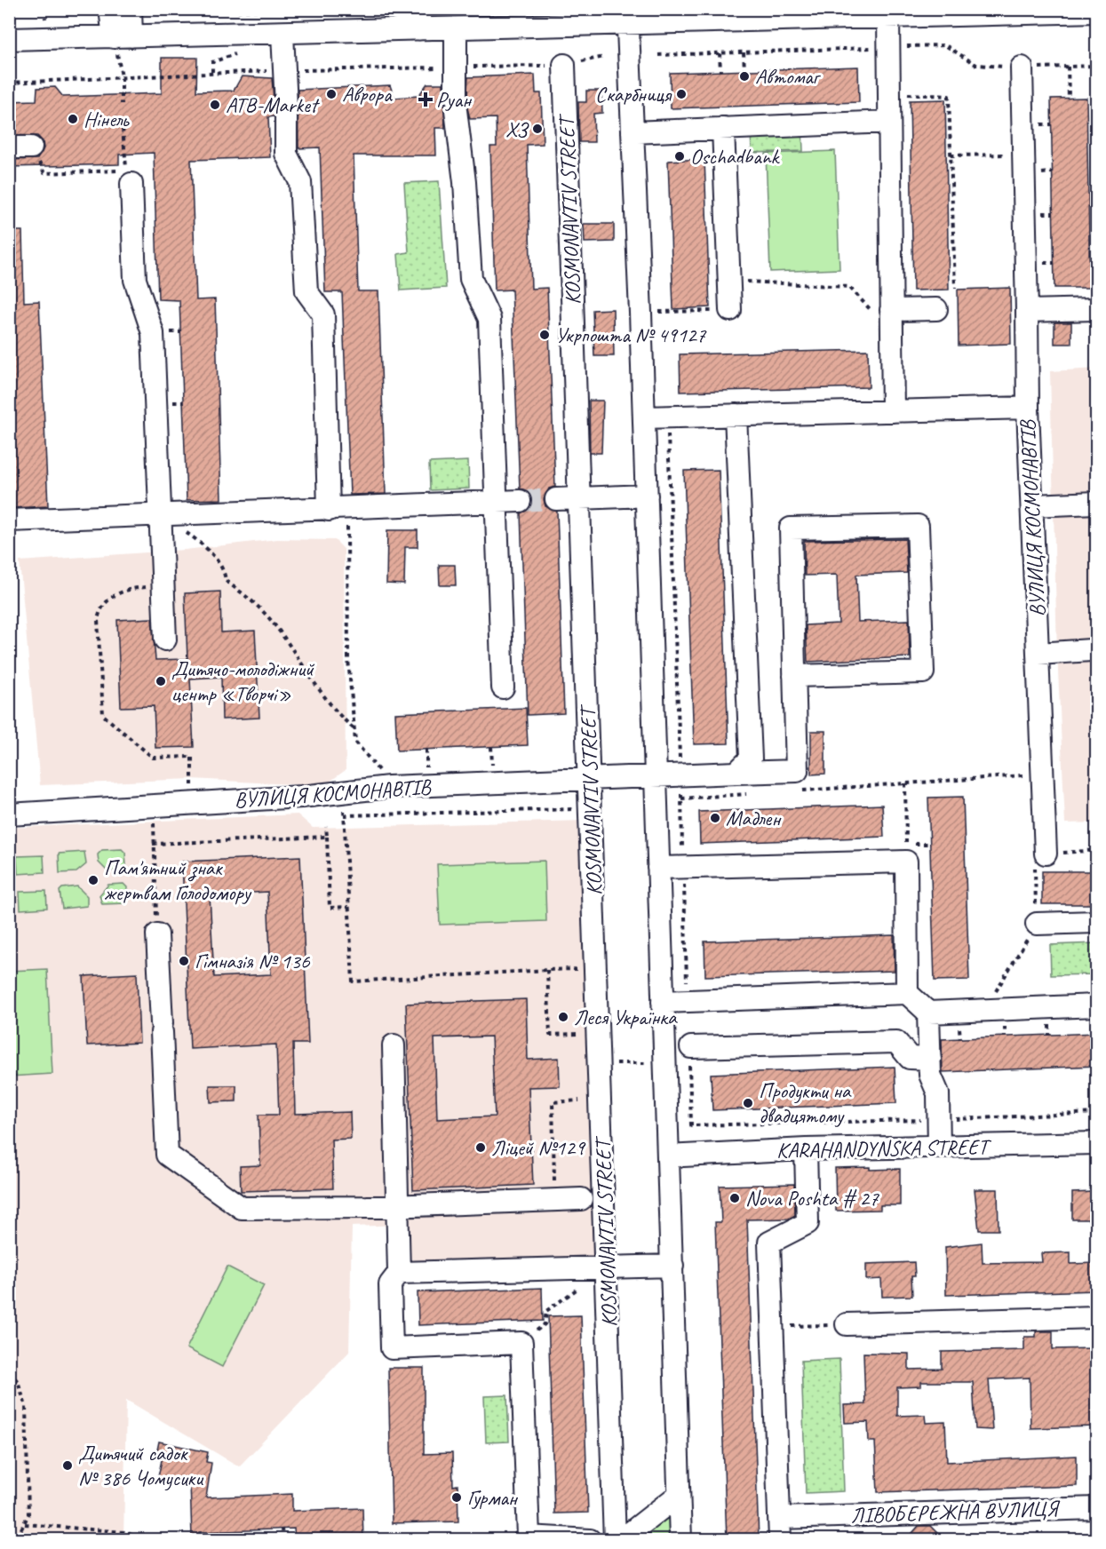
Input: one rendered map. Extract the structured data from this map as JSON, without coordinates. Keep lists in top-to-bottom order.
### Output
{
  "streets": {
    "street": [
      "KOSMONAVTIV STREET",
      "ВУЛИЦЯ КОСМОНАВТІВ",
      "KARAHANDYNSKA STREET",
      "ЛІВОБЕРЕЖНА ВУЛИЦЯ"
    ]
  },
  "crossings": [
    ["KOSMONAVTIV STREET", "ВУЛИЦЯ КОСМОНАВТІВ"]
  ],
  "places": {
    "other": [
      "Автомаг",
      "Аврора",
      "Скарбниця",
      "ATB-Market",
      "Нінель",
      "ХЗ",
      "Oschadbank",
      "Укрпошта № 49127",
      "Дитячо-молодіжний центр «Творчі»",
      "Мадлен",
      "Пам'ятний знак жертвам Голодомору",
      "Гімназія № 136",
      "Леся Українка",
      "Продукти на двадцятому",
      "Ліцей №129",
      "Nova Poshta # 27",
      "Дитячий садок № 386 Чомусики",
      "Гурман"
    ],
    "health": ["Руан"]
  }
}
